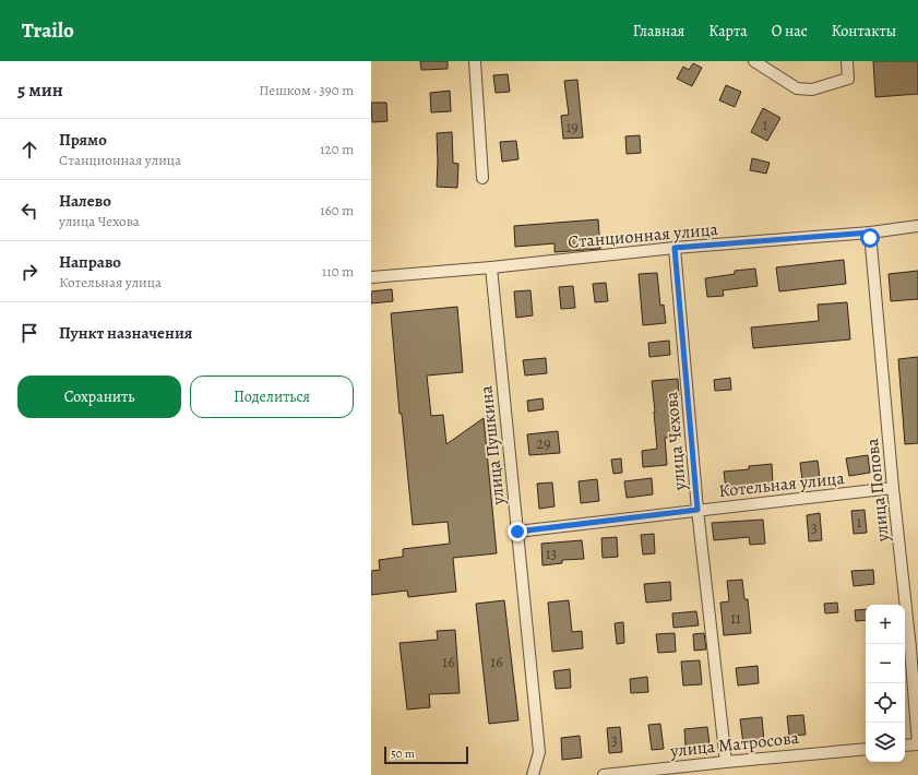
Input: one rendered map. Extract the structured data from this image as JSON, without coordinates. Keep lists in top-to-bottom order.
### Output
{
  "streets": {
    "street": [
      "Станционная улица",
      "улица Чехова",
      "улица Пушкина",
      "Котельная улица",
      "улица Попова",
      "улица Матросова"
    ]
  },
  "crossings": [
    ["Станционная улица", "улица Чехова"],
    ["Станционная улица", "улица Пушкина"],
    ["Станционная улица", "улица Попова"],
    ["улица Чехова", "Котельная улица"],
    ["улица Чехова", "улица Матросова"],
    ["улица Пушкина", "Котельная улица"],
    ["Котельная улица", "улица Попова"]
  ],
  "house_numbers": [
    "1",
    "19",
    "29",
    "1",
    "3",
    "13",
    "11",
    "16",
    "16",
    "3"
  ],
  "scale_bar": "50 m",
  "page": {
    "header": "Trailo",
    "nav": [
      "Главная",
      "Карта",
      "О нас",
      "Контакты"
    ],
    "heading": ["5 мин", "Пешком · 390 m"],
    "list": [
      ["Прямо", "Станционная улица", "120 m"],
      ["Налево", "улица Чехова", "160 m"],
      ["Направо", "Котельная улица", "110 m"],
      "Пункт назначения"
    ],
    "buttons": ["Сохранить", "Поделиться"],
    "map_buttons": ["+", "−"],
    "scale": "50 m"
  }
}
